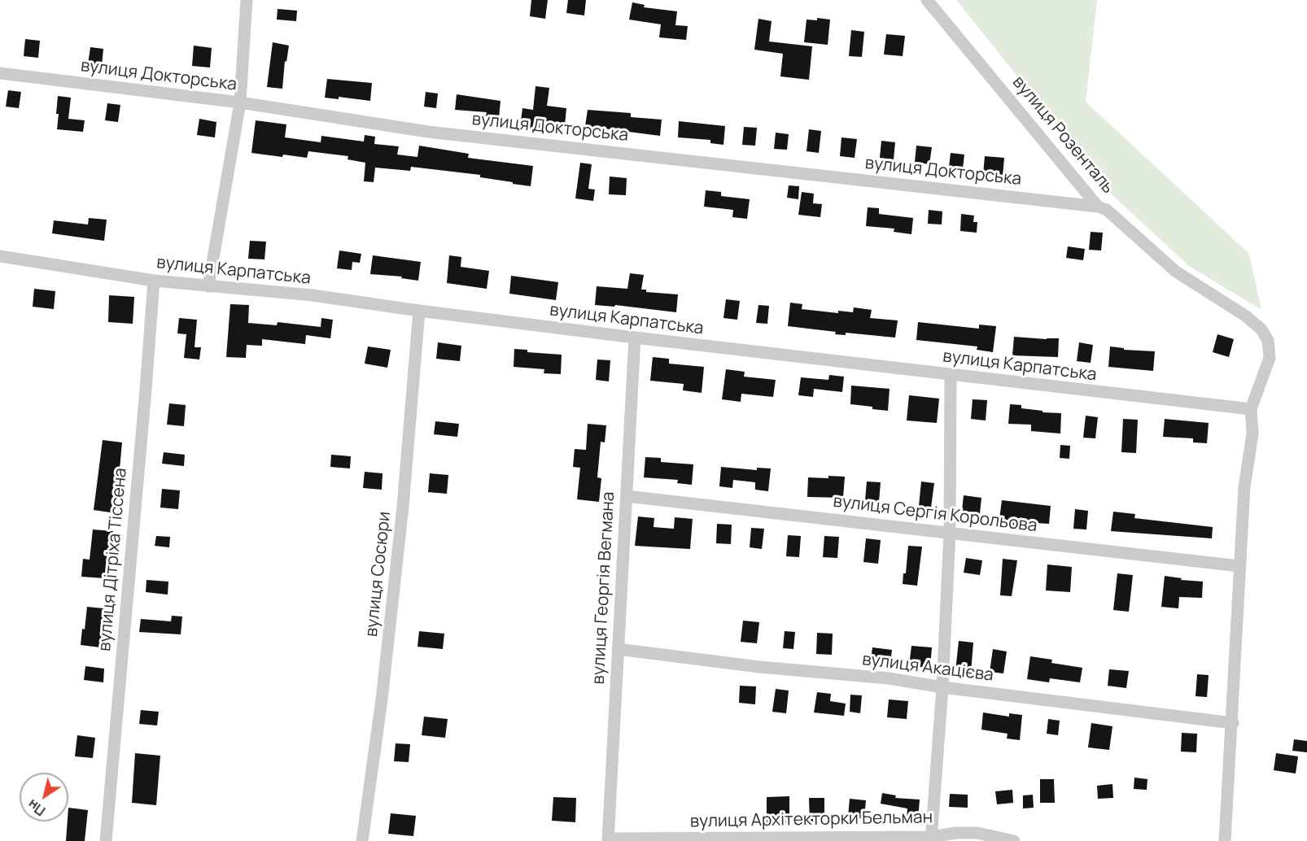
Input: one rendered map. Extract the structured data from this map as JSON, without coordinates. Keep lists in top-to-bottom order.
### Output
{
  "streets": {
    "street": [
      "вулиця Докторська",
      "вулиця Розенталь",
      "вулиця Карпатська",
      "вулиця Сергія Корольова",
      "вулиця Дітріха Тіссена",
      "вулиця Сосюри",
      "вулиця Георгія Вегмана",
      "вулиця Акацієва",
      "вулиця Архітекторки Бельман"
    ]
  },
  "crossings": [
    ["вулиця Докторська", "вулиця Розенталь"],
    ["вулиця Розенталь", "вулиця Карпатська"],
    ["вулиця Карпатська", "вулиця Дітріха Тіссена"],
    ["вулиця Карпатська", "вулиця Сосюри"],
    ["вулиця Карпатська", "вулиця Георгія Вегмана"],
    ["вулиця Сергія Корольова", "вулиця Георгія Вегмана"],
    ["вулиця Георгія Вегмана", "вулиця Акацієва"],
    ["вулиця Георгія Вегмана", "вулиця Архітекторки Бельман"]
  ],
  "north": "bottom left"
}
